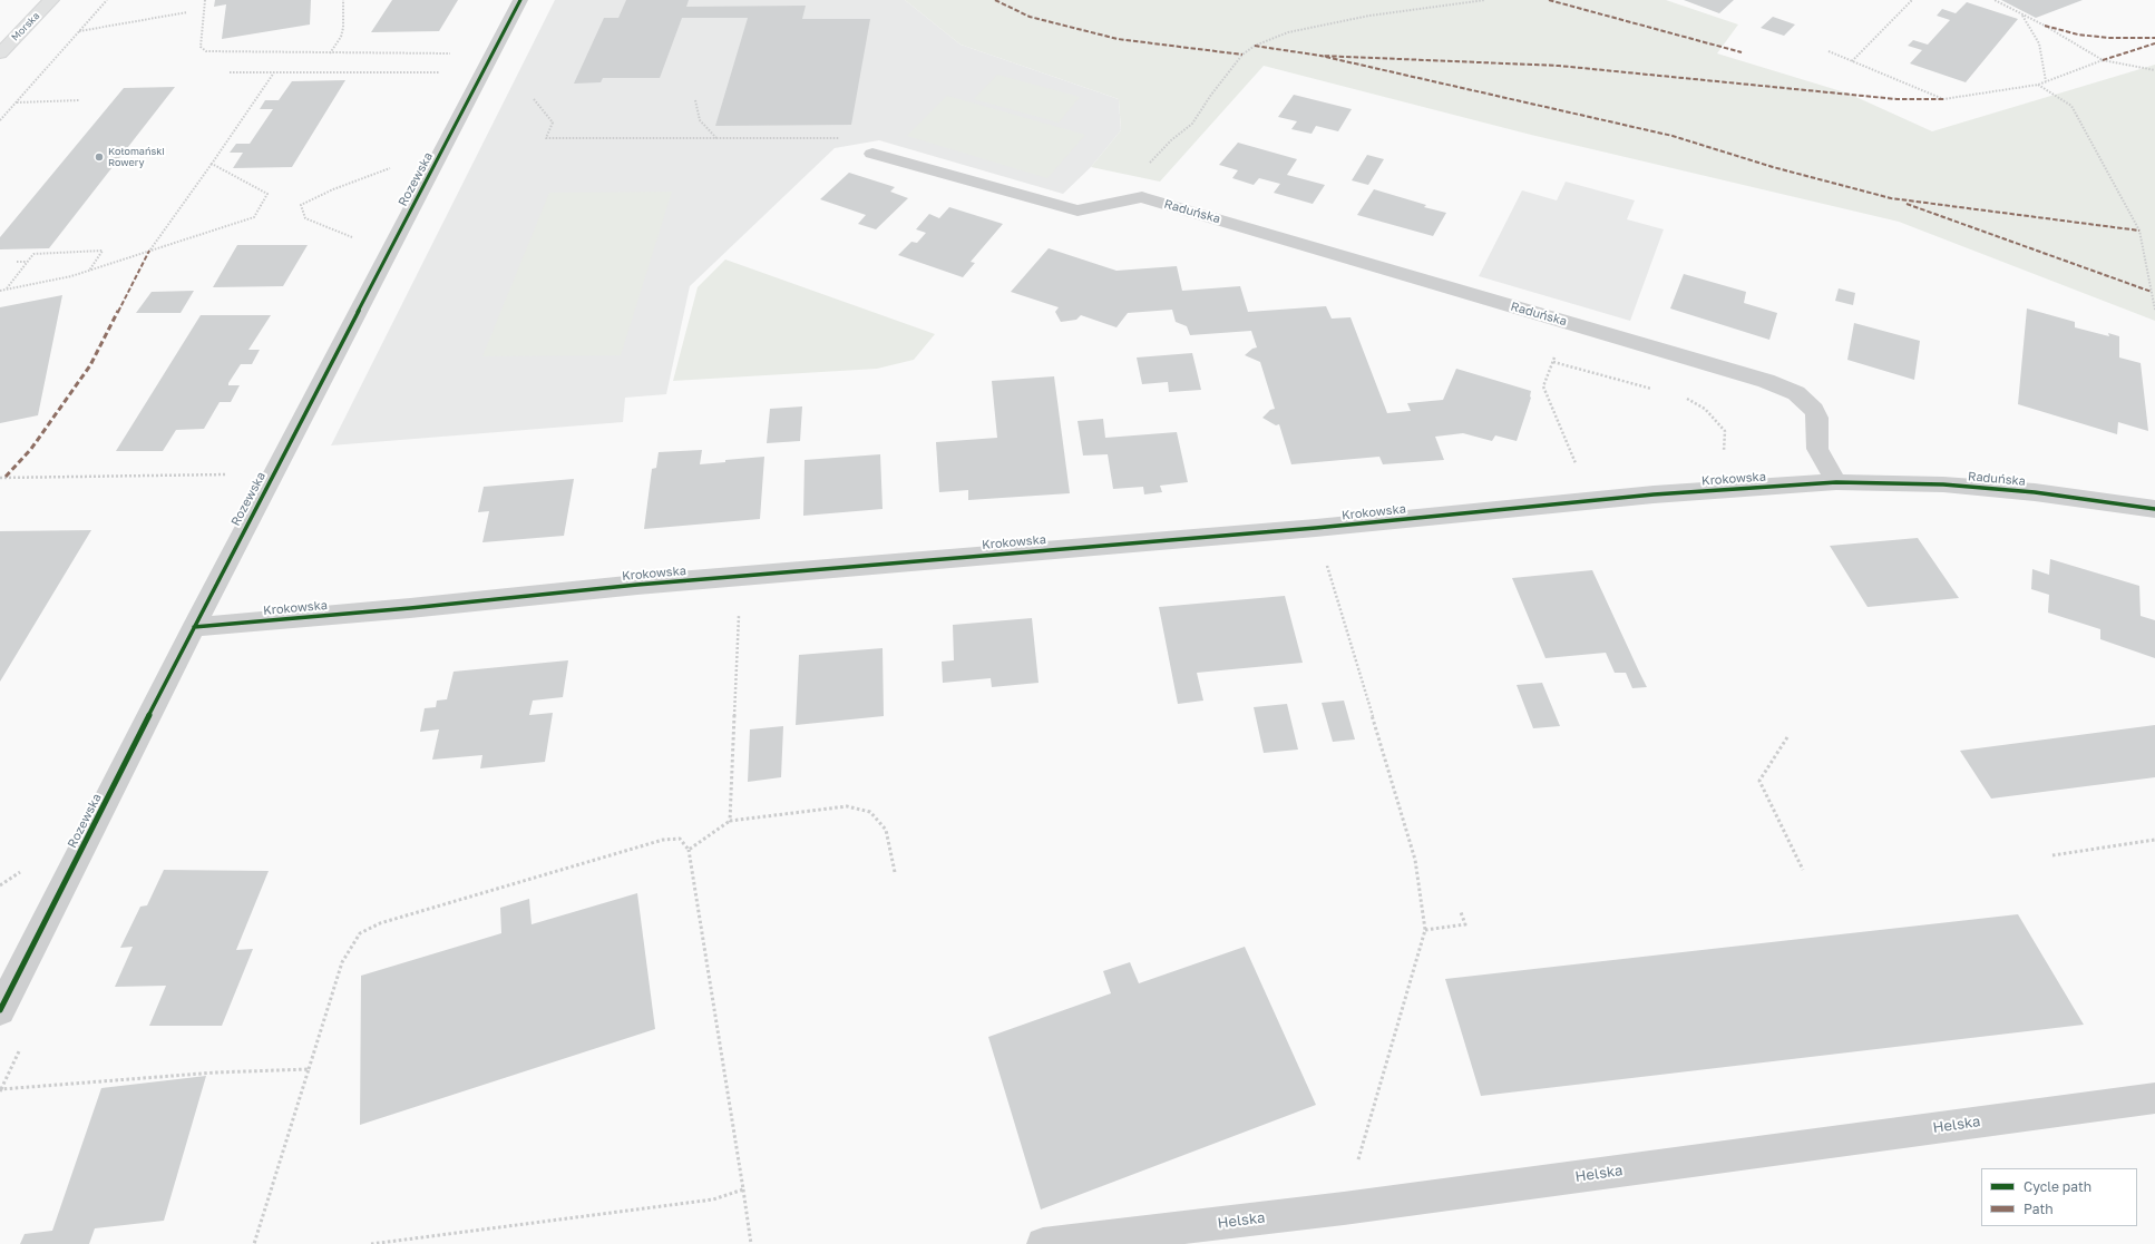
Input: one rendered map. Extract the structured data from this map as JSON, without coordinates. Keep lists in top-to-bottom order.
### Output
{
  "streets": {
    "main road": ["Morska"],
    "street": [
      "Rozewska",
      "Raduńska",
      "Krokowska",
      "Helska"
    ]
  },
  "crossings": [
    ["Rozewska", "Krokowska"],
    ["Raduńska", "Krokowska"]
  ],
  "places": ["Kołomański Rowery"],
  "legend": ["Cycle path", "Path"]
}
